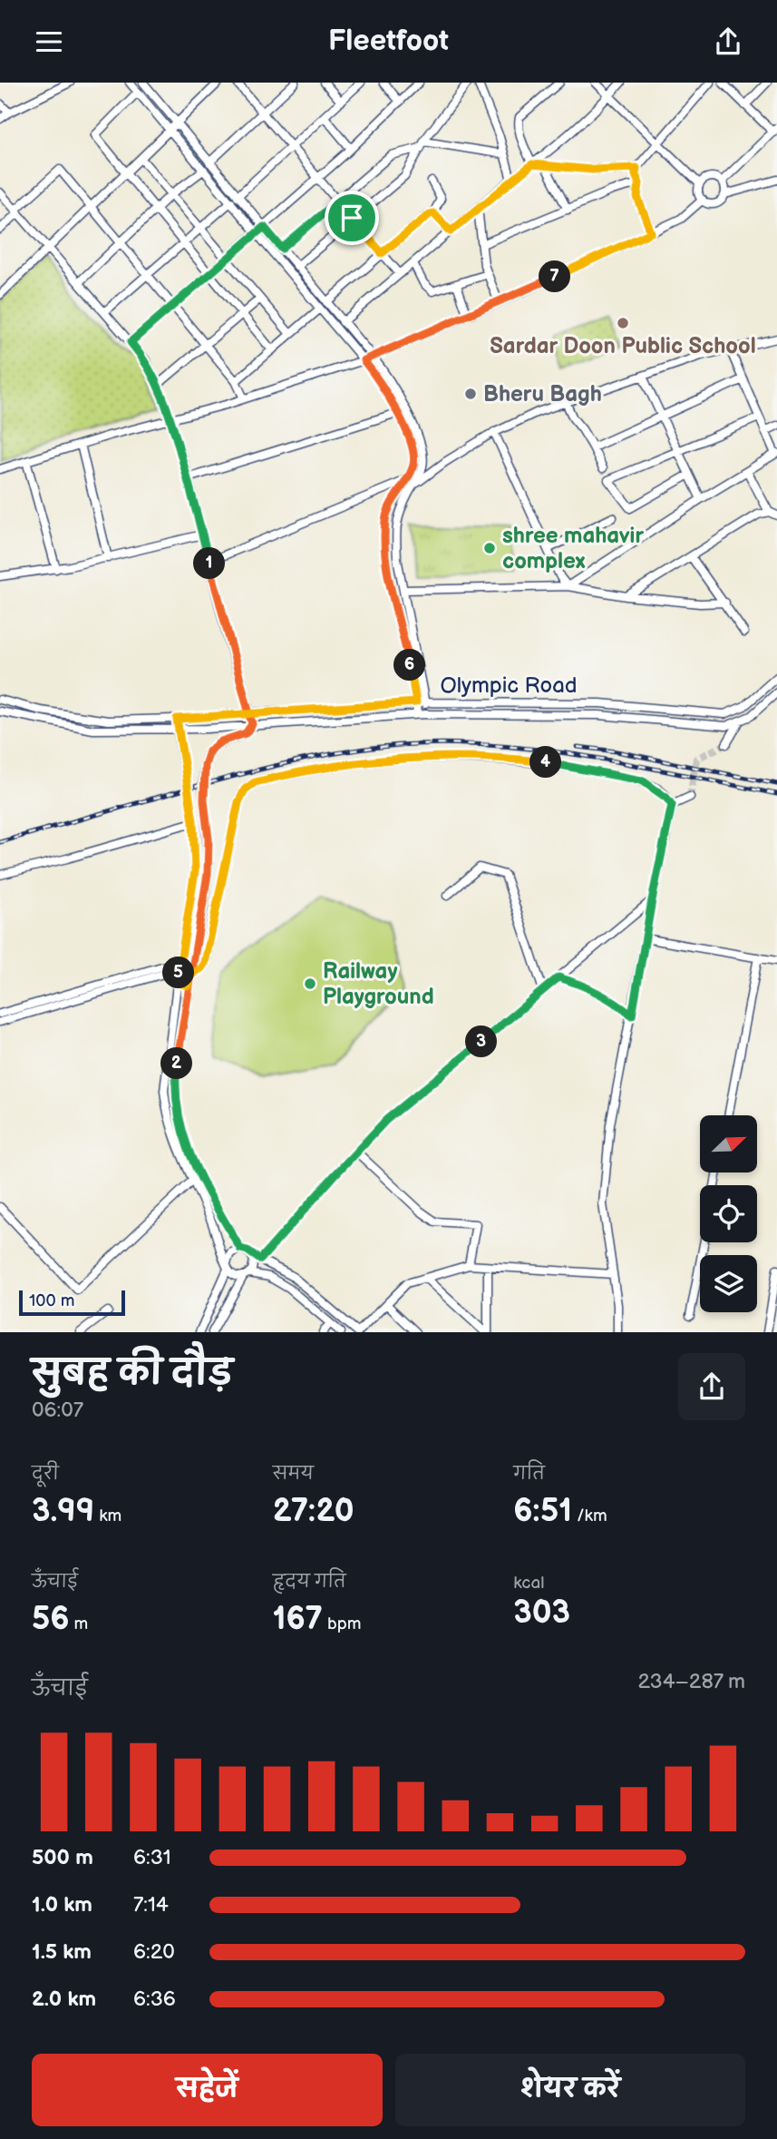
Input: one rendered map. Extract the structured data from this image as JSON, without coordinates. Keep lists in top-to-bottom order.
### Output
{
  "streets": {
    "street": ["Olympic Road"]
  },
  "places": [
    "Sardar Doon Public School",
    "Bheru Bagh",
    "shree mahavir complex",
    "Railway Playground"
  ],
  "scale_bar": "100 m",
  "north": "top right",
  "page": {
    "header": "Fleetfoot",
    "pins": [
      "7",
      "1",
      "6",
      "4",
      "5",
      "3",
      "2"
    ],
    "scale": "100 m",
    "heading": ["सुबह की दौड़", "06:07"],
    "stats": [
      ["दूरी", "3.99 km"],
      ["समय", "27:20"],
      ["गति", "6:51 /km"],
      ["ऊँचाई", "56 m"],
      ["हृदय गति", "167 bpm"],
      ["kcal", "303"]
    ],
    "chart": ["ऊँचाई", "234–287 m"],
    "list": [
      {
        "name": "500 m",
        "note": "6:31"
      },
      {
        "name": "1.0 km",
        "note": "7:14"
      },
      {
        "name": "1.5 km",
        "note": "6:20"
      },
      {
        "name": "2.0 km",
        "note": "6:36"
      }
    ],
    "buttons": ["सहेजें", "शेयर करें"]
  }
}
